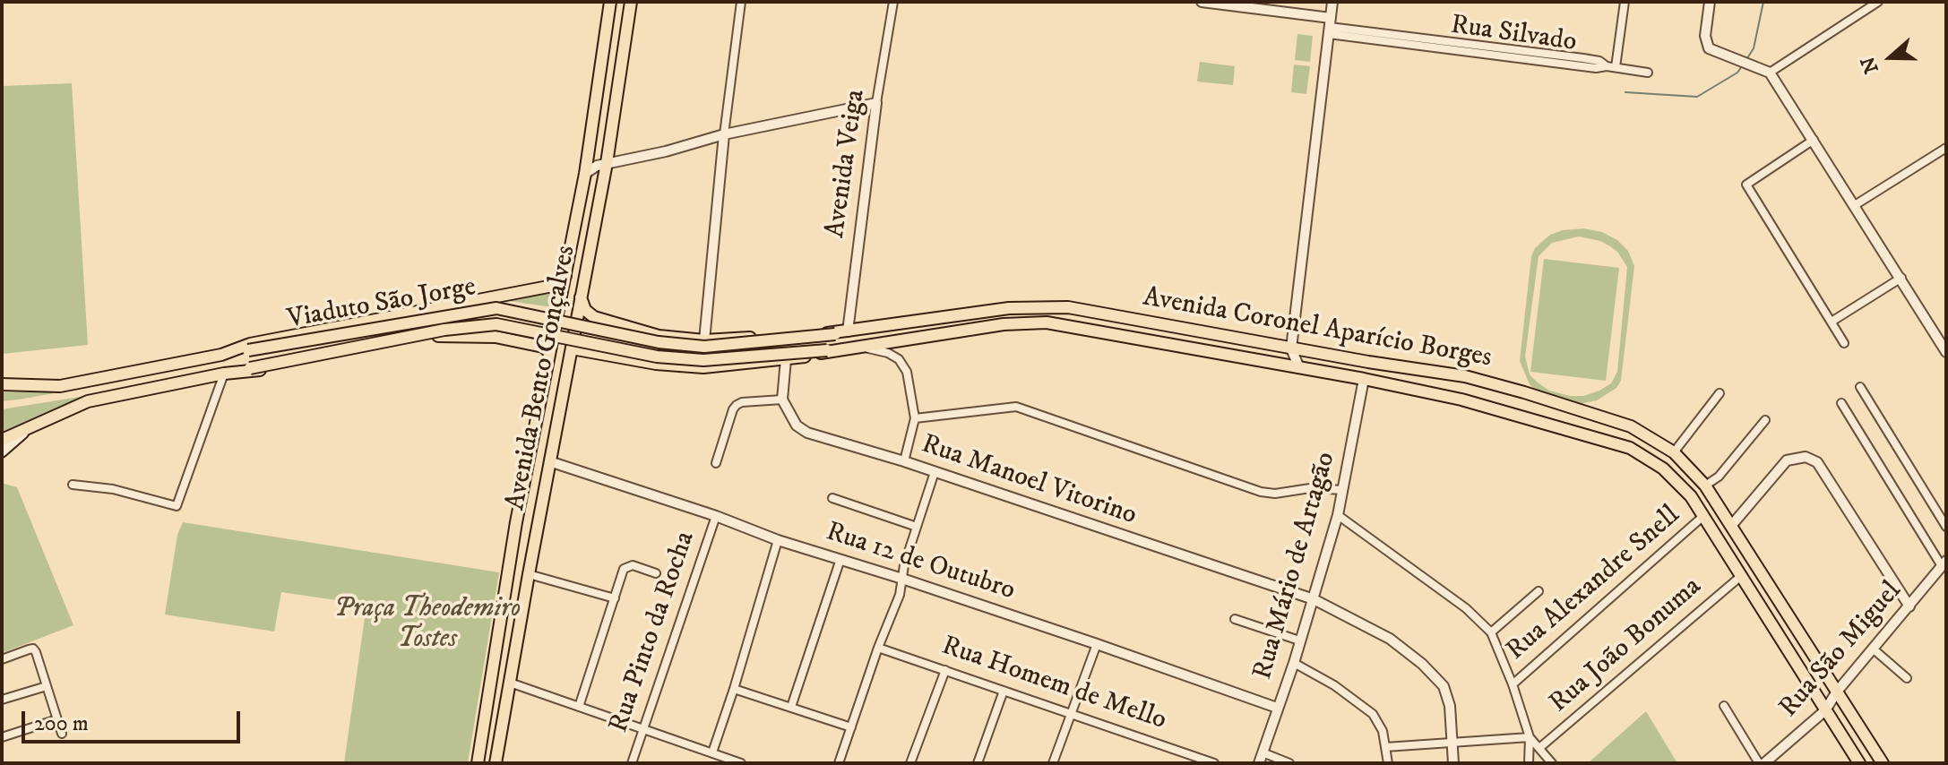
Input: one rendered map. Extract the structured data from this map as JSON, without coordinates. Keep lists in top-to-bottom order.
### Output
{
  "streets": {
    "main road": ["Viaduto São Jorge", "Avenida Coronel Aparício Borges", "Avenida Bento Gonçalves"],
    "street": [
      "Rua Silvado",
      "Avenida Veiga",
      "Rua Manoel Vitorino",
      "Rua 12 de Outubro",
      "Rua Mário de Artagão",
      "Rua Alexandre Snell",
      "Rua Pinto da Rocha",
      "Rua João Bonuma",
      "Rua São Miguel",
      "Rua Homem de Mello"
    ]
  },
  "crossings": [
    ["Avenida Veiga", "Viaduto São Jorge"],
    ["Avenida Veiga", "Avenida Coronel Aparício Borges"],
    ["Viaduto São Jorge", "Avenida Coronel Aparício Borges"],
    ["Avenida Coronel Aparício Borges", "Avenida Bento Gonçalves"],
    ["Avenida Coronel Aparício Borges", "Rua Mário de Artagão"],
    ["Avenida Coronel Aparício Borges", "Rua Alexandre Snell"],
    ["Avenida Coronel Aparício Borges", "Rua João Bonuma"],
    ["Avenida Coronel Aparício Borges", "Rua São Miguel"],
    ["Avenida Bento Gonçalves", "Rua 12 de Outubro"],
    ["Rua Manoel Vitorino", "Rua Mário de Artagão"],
    ["Rua 12 de Outubro", "Rua Mário de Artagão"],
    ["Rua 12 de Outubro", "Rua Pinto da Rocha"]
  ],
  "parks": ["Praça Theodemiro Tostes"],
  "scale_bar": "200 m",
  "north": "left"
}
